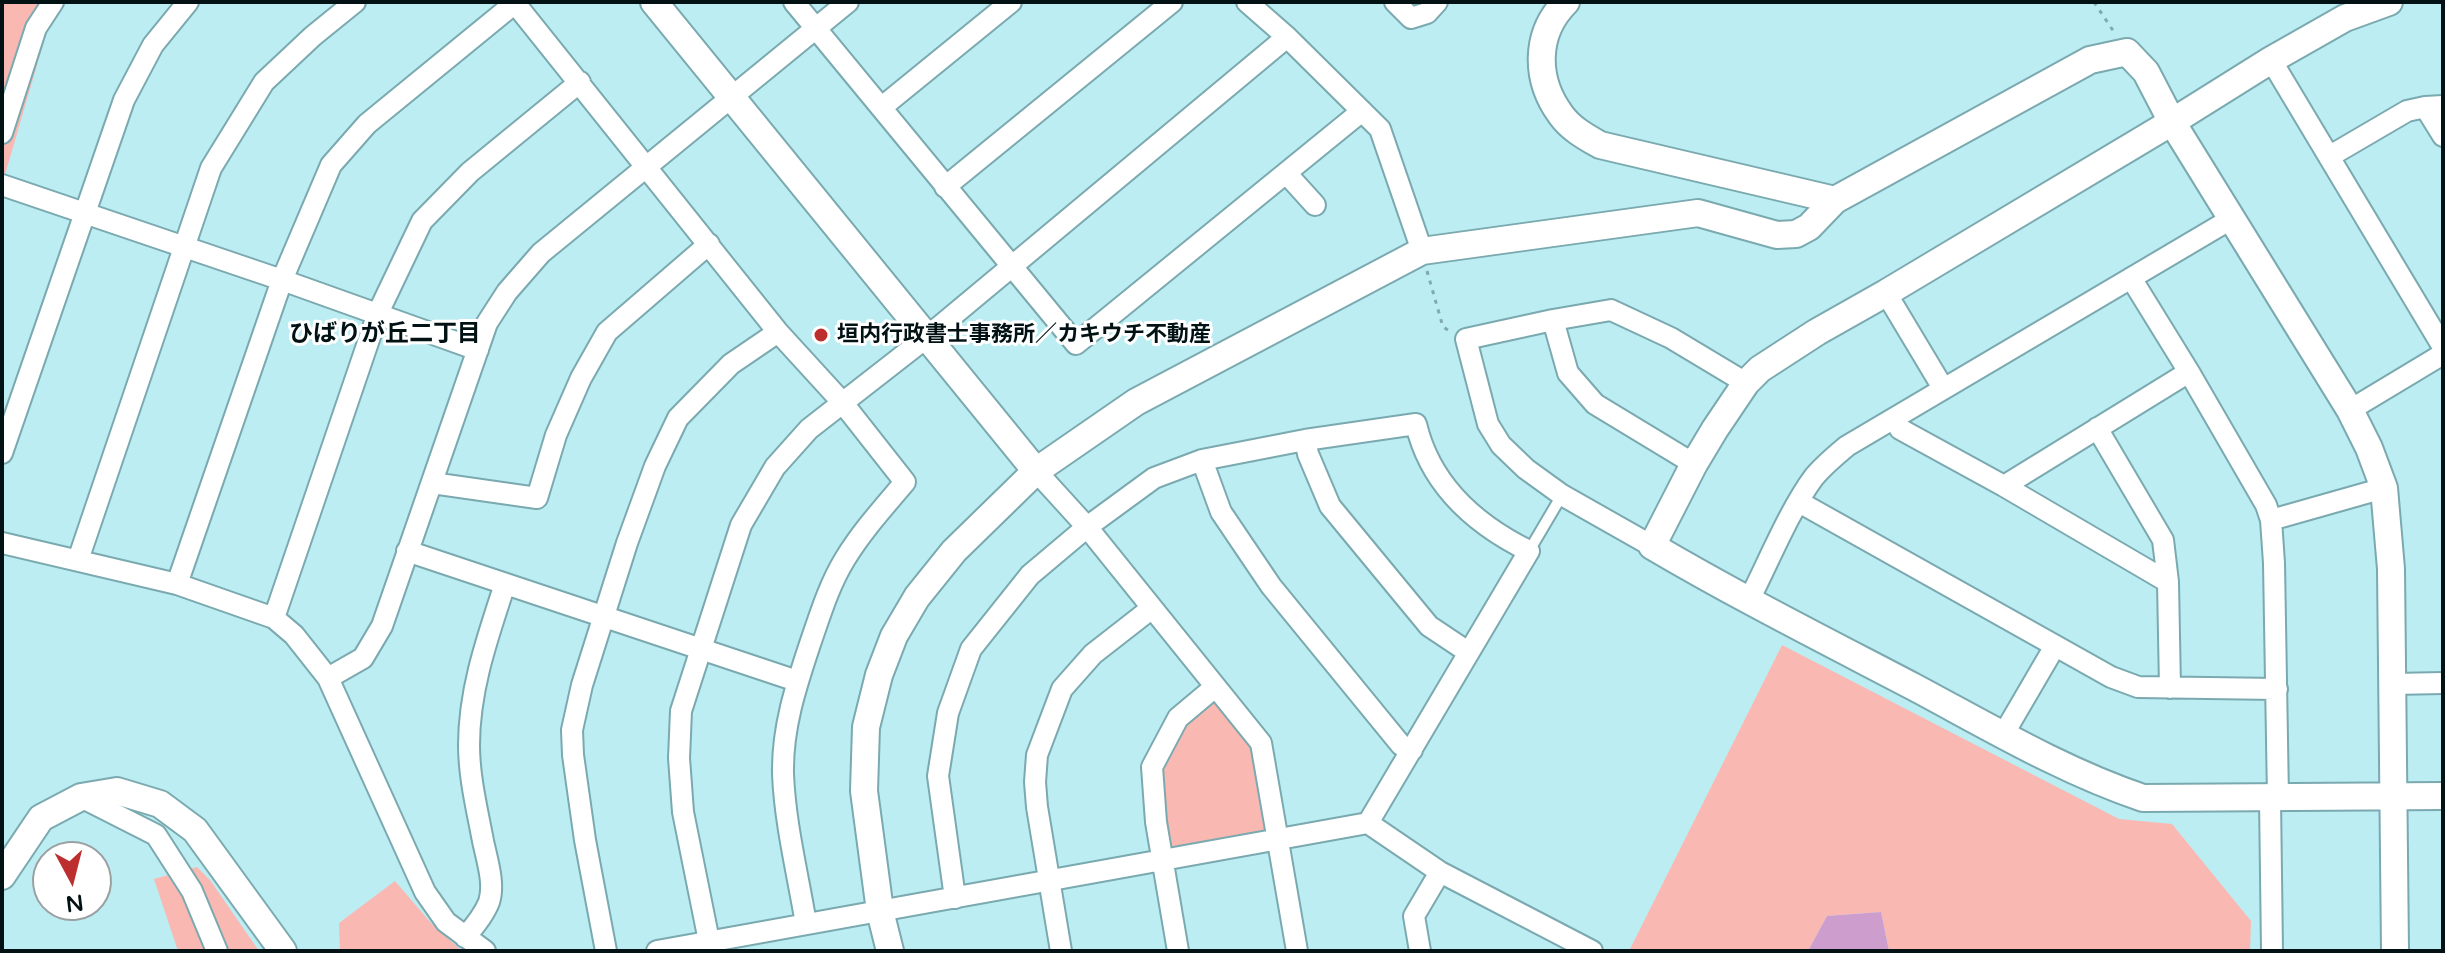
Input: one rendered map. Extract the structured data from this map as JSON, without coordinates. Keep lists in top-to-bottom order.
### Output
{
  "districts": ["ひばりが丘二丁目"],
  "places": ["垣内行政書士事務所／カキウチ不動産"],
  "north": "bottom"
}
